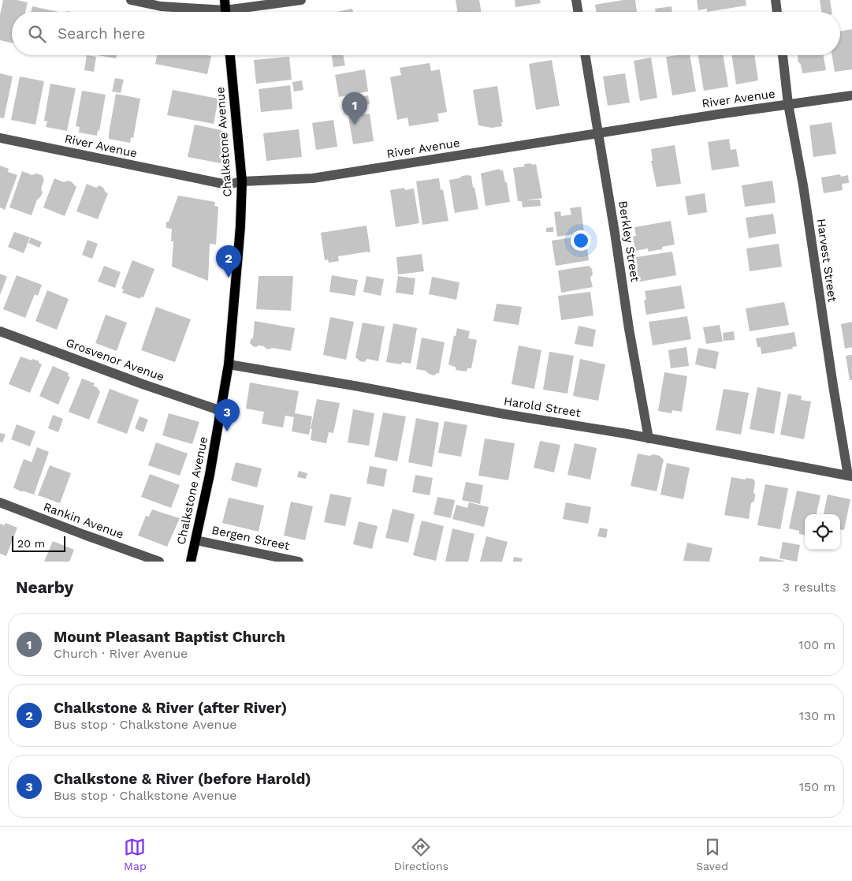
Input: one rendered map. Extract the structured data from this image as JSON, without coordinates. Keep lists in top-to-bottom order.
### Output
{
  "streets": {
    "main road": ["Chalkstone Avenue"],
    "street": [
      "River Avenue",
      "Berkley Street",
      "Harvest Street",
      "Grosvenor Avenue",
      "Harold Street",
      "Rankin Avenue",
      "Bergen Street"
    ]
  },
  "crossings": [
    ["River Avenue", "Chalkstone Avenue"],
    ["River Avenue", "Berkley Street"],
    ["River Avenue", "Harvest Street"],
    ["Chalkstone Avenue", "Grosvenor Avenue"],
    ["Chalkstone Avenue", "Harold Street"],
    ["Chalkstone Avenue", "Bergen Street"],
    ["Berkley Street", "Harold Street"],
    ["Harvest Street", "Harold Street"]
  ],
  "scale_bar": "20 m",
  "page": {
    "search": "Search here",
    "pins": ["1", "2", "3"],
    "scale": "20 m",
    "heading": ["Nearby", "3 results"],
    "list": [
      {
        "mark": "1",
        "name": "Mount Pleasant Baptist Church",
        "note": "Church · River Avenue",
        "value": "100 m"
      },
      {
        "mark": "2",
        "name": "Chalkstone & River (after River)",
        "note": "Bus stop · Chalkstone Avenue",
        "value": "130 m"
      },
      {
        "mark": "3",
        "name": "Chalkstone & River (before Harold)",
        "note": "Bus stop · Chalkstone Avenue",
        "value": "150 m"
      }
    ],
    "nav": ["Map", "Directions", "Saved"]
  }
}
